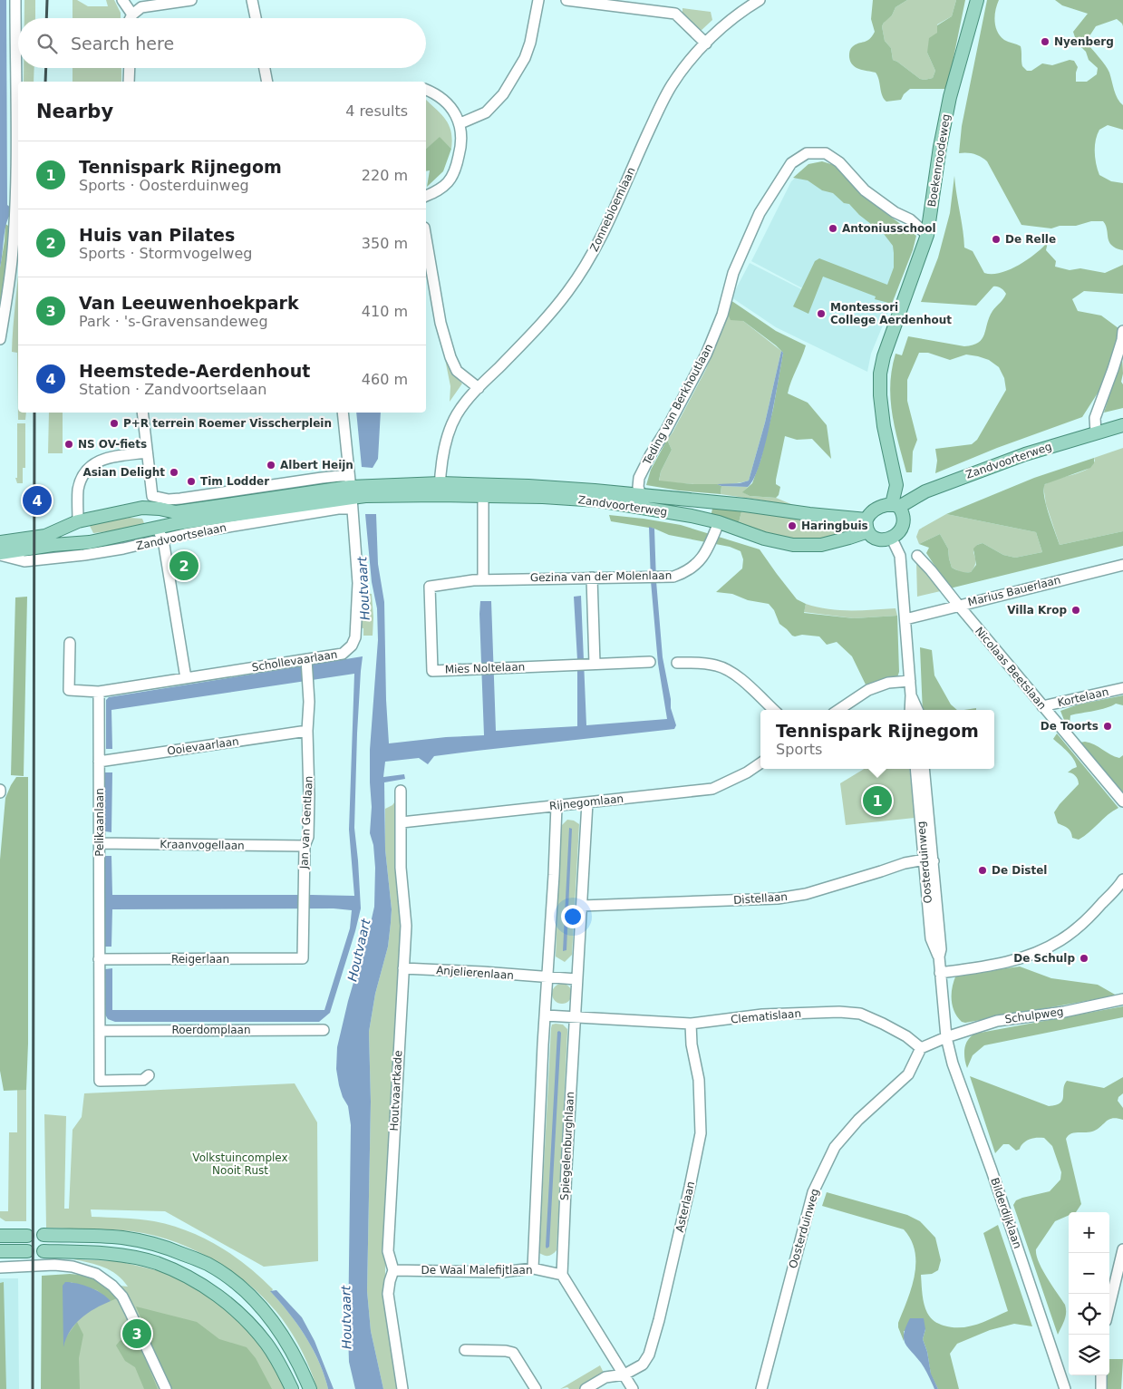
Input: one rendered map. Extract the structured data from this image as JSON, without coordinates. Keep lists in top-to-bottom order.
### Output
{
  "streets": {
    "main road": ["Boekenroodeweg", "Zandvoorterweg", "Zandvoortselaan"],
    "street": [
      "Zonnebloemlaan",
      "Teding van Berkhoutlaan",
      "Gezina van der Molenlaan",
      "Marius Bauerlaan",
      "Schollevaarlaan",
      "Mies Noltelaan",
      "Nicolaas Beetslaan",
      "Kortelaan",
      "Ooievaarlaan",
      "Rijnegomlaan",
      "Pelikaanlaan",
      "Jan van Gentlaan",
      "Kraanvogellaan",
      "Oosterduinweg",
      "Distellaan",
      "Reigerlaan",
      "Anjelierenlaan",
      "Schulpweg",
      "Clematislaan",
      "Roerdomplaan",
      "Houtvaartkade",
      "Spiegelenburghlaan",
      "Asterlaan",
      "Bilderdijklaan",
      "De Waal Malefijtlaan"
    ]
  },
  "crossings": [
    ["Boekenroodeweg", "Teding van Berkhoutlaan"],
    ["Boekenroodeweg", "Zandvoorterweg"],
    ["Zonnebloemlaan", "Zandvoorterweg"],
    ["Teding van Berkhoutlaan", "Zandvoorterweg"],
    ["Zandvoorterweg", "Zandvoortselaan"],
    ["Zandvoorterweg", "Gezina van der Molenlaan"],
    ["Zandvoortselaan", "Schollevaarlaan"],
    ["Gezina van der Molenlaan", "Mies Noltelaan"],
    ["Marius Bauerlaan", "Nicolaas Beetslaan"],
    ["Schollevaarlaan", "Pelikaanlaan"],
    ["Schollevaarlaan", "Jan van Gentlaan"],
    ["Nicolaas Beetslaan", "Kortelaan"],
    ["Ooievaarlaan", "Pelikaanlaan"],
    ["Ooievaarlaan", "Jan van Gentlaan"],
    ["Rijnegomlaan", "Houtvaartkade"],
    ["Pelikaanlaan", "Kraanvogellaan"],
    ["Pelikaanlaan", "Reigerlaan"],
    ["Pelikaanlaan", "Roerdomplaan"],
    ["Jan van Gentlaan", "Kraanvogellaan"],
    ["Jan van Gentlaan", "Reigerlaan"],
    ["Oosterduinweg", "Distellaan"],
    ["Oosterduinweg", "Schulpweg"],
    ["Oosterduinweg", "Clematislaan"],
    ["Oosterduinweg", "Bilderdijklaan"],
    ["Anjelierenlaan", "Houtvaartkade"],
    ["Anjelierenlaan", "Spiegelenburghlaan"],
    ["Schulpweg", "Bilderdijklaan"],
    ["Clematislaan", "Spiegelenburghlaan"],
    ["Clematislaan", "Asterlaan"],
    ["Houtvaartkade", "De Waal Malefijtlaan"],
    ["Spiegelenburghlaan", "De Waal Malefijtlaan"]
  ],
  "water": ["Houtvaart"],
  "parks": ["Volkstuincomplex Nooit Rust"],
  "places": [
    "Nyenberg",
    "Antoniusschool",
    "De Relle",
    "Montessori College Aerdenhout",
    "P+R terrein Roemer Visscherplein",
    "NS OV-fiets",
    "Albert Heijn",
    "Asian Delight",
    "Tim Lodder",
    "Haringbuis",
    "Villa Krop",
    "De Toorts",
    "De Distel",
    "De Schulp"
  ],
  "page": {
    "search": "Search here",
    "heading": ["Nearby", "4 results"],
    "list": [
      {
        "mark": "1",
        "name": "Tennispark Rijnegom",
        "note": "Sports · Oosterduinweg",
        "value": "220 m"
      },
      {
        "mark": "2",
        "name": "Huis van Pilates",
        "note": "Sports · Stormvogelweg",
        "value": "350 m"
      },
      {
        "mark": "3",
        "name": "Van Leeuwenhoekpark",
        "note": "Park · 's-Gravensandeweg",
        "value": "410 m"
      },
      {
        "mark": "4",
        "name": "Heemstede-Aerdenhout",
        "note": "Station · Zandvoortselaan",
        "value": "460 m"
      }
    ],
    "pins": [
      "4",
      "2",
      "1",
      "3"
    ],
    "popup": ["Tennispark Rijnegom", "Sports"],
    "map_buttons": ["+", "−"]
  }
}
